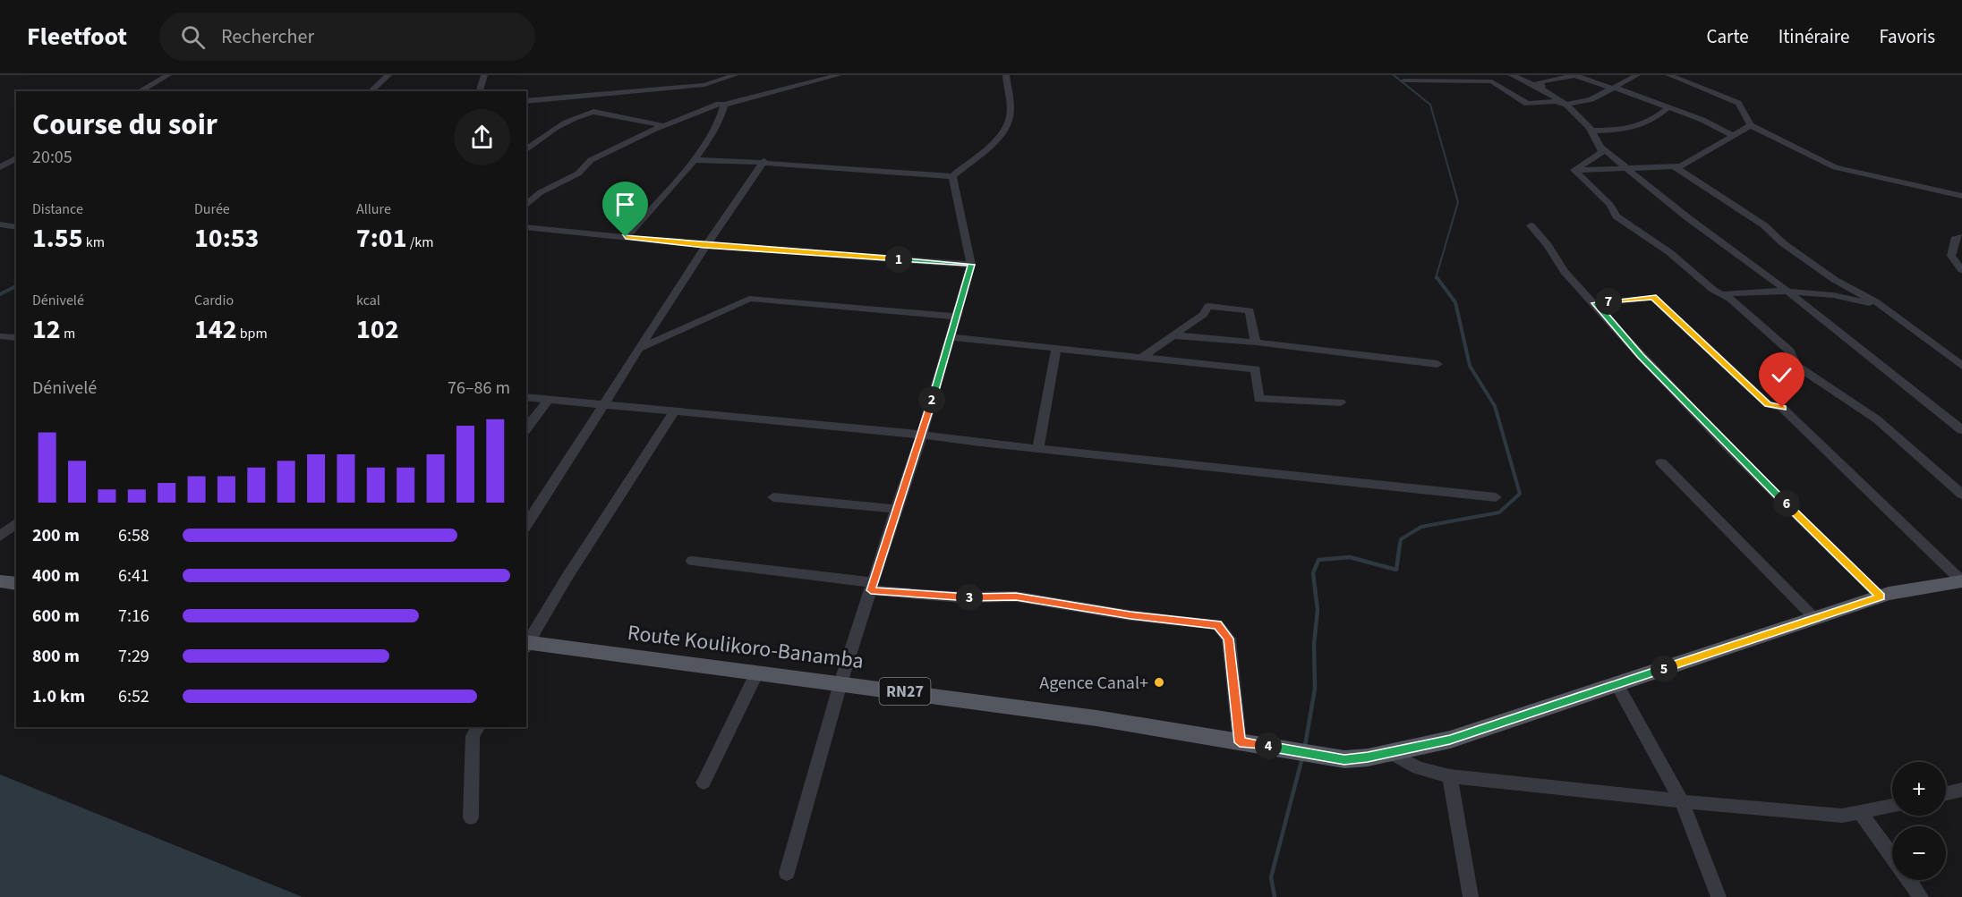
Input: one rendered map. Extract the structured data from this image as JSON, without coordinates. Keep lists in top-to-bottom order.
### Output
{
  "streets": {
    "main road": ["Route Koulikoro-Banamba", "RN27"]
  },
  "crossings": [
    ["Route Koulikoro-Banamba", "RN27"]
  ],
  "places": ["Agence Canal+"],
  "page": {
    "header": "Fleetfoot",
    "search": "Rechercher",
    "nav": ["Carte", "Itinéraire", "Favoris"],
    "heading": ["Course du soir", "20:05"],
    "stats": [
      ["Distance", "1.55 km"],
      ["Durée", "10:53"],
      ["Allure", "7:01 /km"],
      ["Dénivelé", "12 m"],
      ["Cardio", "142 bpm"],
      ["kcal", "102"]
    ],
    "pins": [
      "1",
      "7",
      "2",
      "6",
      "3",
      "5",
      "4"
    ],
    "chart": ["Dénivelé", "76–86 m"],
    "list": [
      {
        "name": "200 m",
        "note": "6:58"
      },
      {
        "name": "400 m",
        "note": "6:41"
      },
      {
        "name": "600 m",
        "note": "7:16"
      },
      {
        "name": "800 m",
        "note": "7:29"
      },
      {
        "name": "1.0 km",
        "note": "6:52"
      }
    ],
    "map_buttons": ["+", "−"]
  }
}
